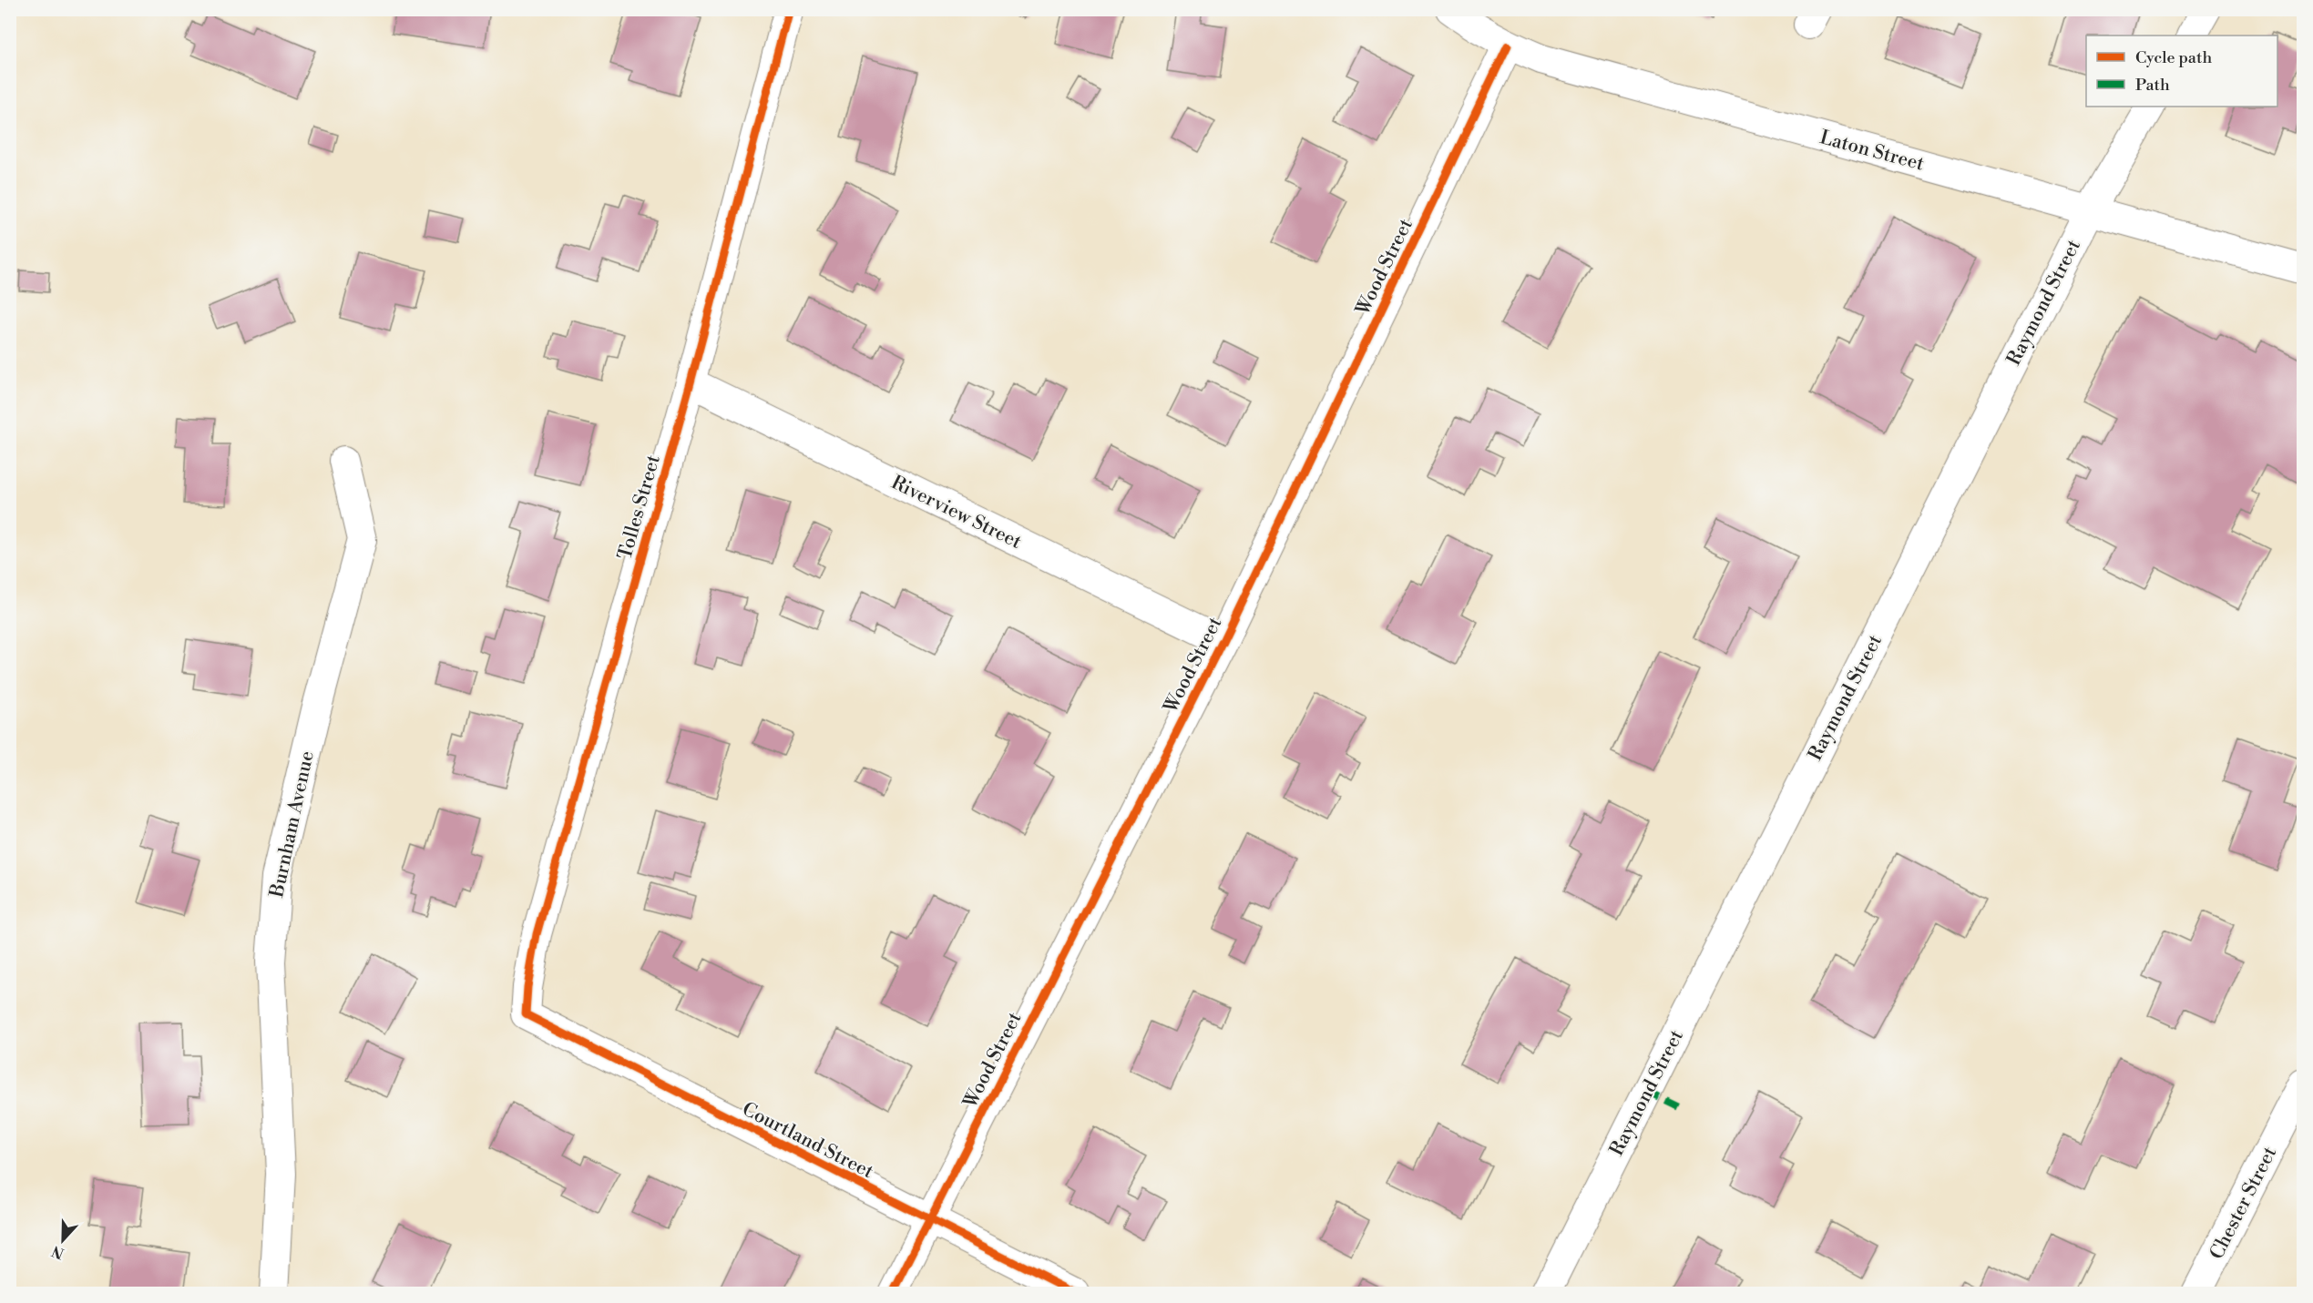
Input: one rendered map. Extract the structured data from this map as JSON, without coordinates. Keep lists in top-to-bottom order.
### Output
{
  "streets": {
    "street": [
      "Laton Street",
      "Wood Street",
      "Raymond Street",
      "Tolles Street",
      "Riverview Street",
      "Burnham Avenue",
      "Courtland Street",
      "Chester Street"
    ]
  },
  "crossings": [
    ["Laton Street", "Wood Street"],
    ["Laton Street", "Raymond Street"],
    ["Wood Street", "Riverview Street"],
    ["Wood Street", "Courtland Street"],
    ["Tolles Street", "Riverview Street"],
    ["Tolles Street", "Courtland Street"]
  ],
  "legend": ["Cycle path", "Path"],
  "north": "bottom"
}
